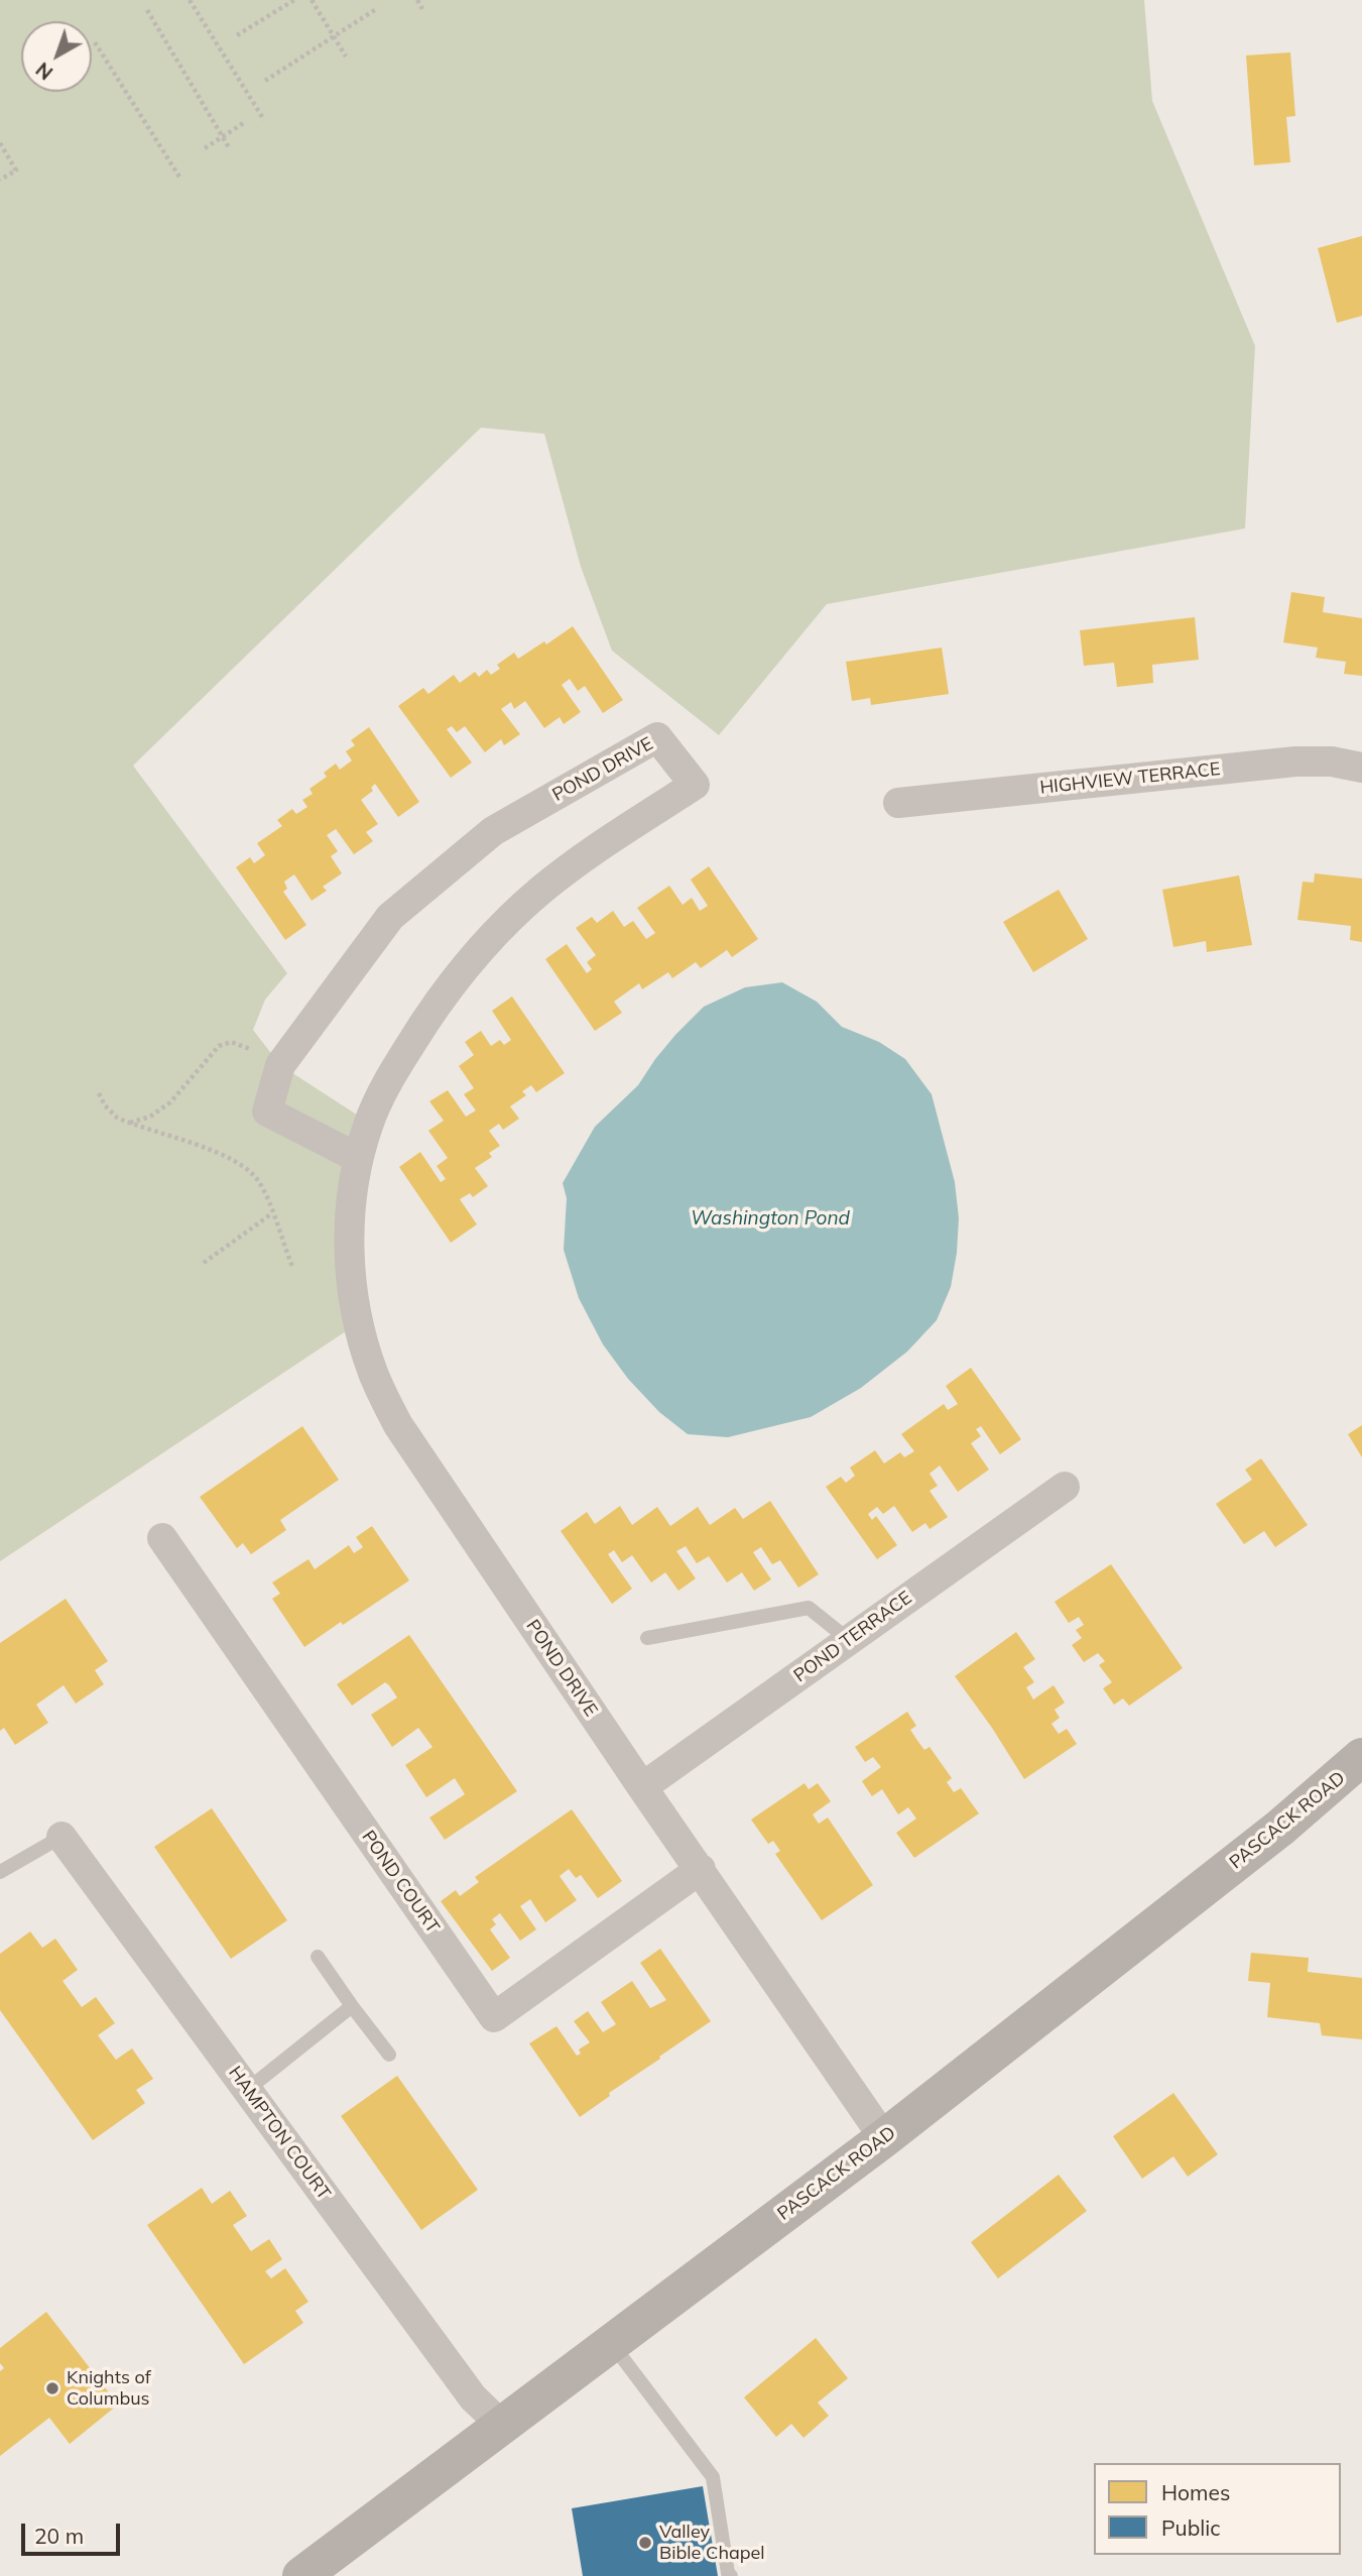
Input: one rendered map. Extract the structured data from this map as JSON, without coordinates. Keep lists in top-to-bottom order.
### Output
{
  "streets": {
    "main road": ["PASCACK ROAD"],
    "street": [
      "POND DRIVE",
      "HIGHVIEW TERRACE",
      "POND TERRACE",
      "POND COURT",
      "HAMPTON COURT"
    ]
  },
  "crossings": [
    ["POND DRIVE", "POND TERRACE"],
    ["POND DRIVE", "PASCACK ROAD"],
    ["POND DRIVE", "POND COURT"],
    ["PASCACK ROAD", "HAMPTON COURT"]
  ],
  "water": ["Washington Pond"],
  "places": ["Knights of Columbus", "Valley Bible Chapel"],
  "legend": ["Homes", "Public"],
  "scale_bar": "20 m",
  "north": "bottom left"
}
